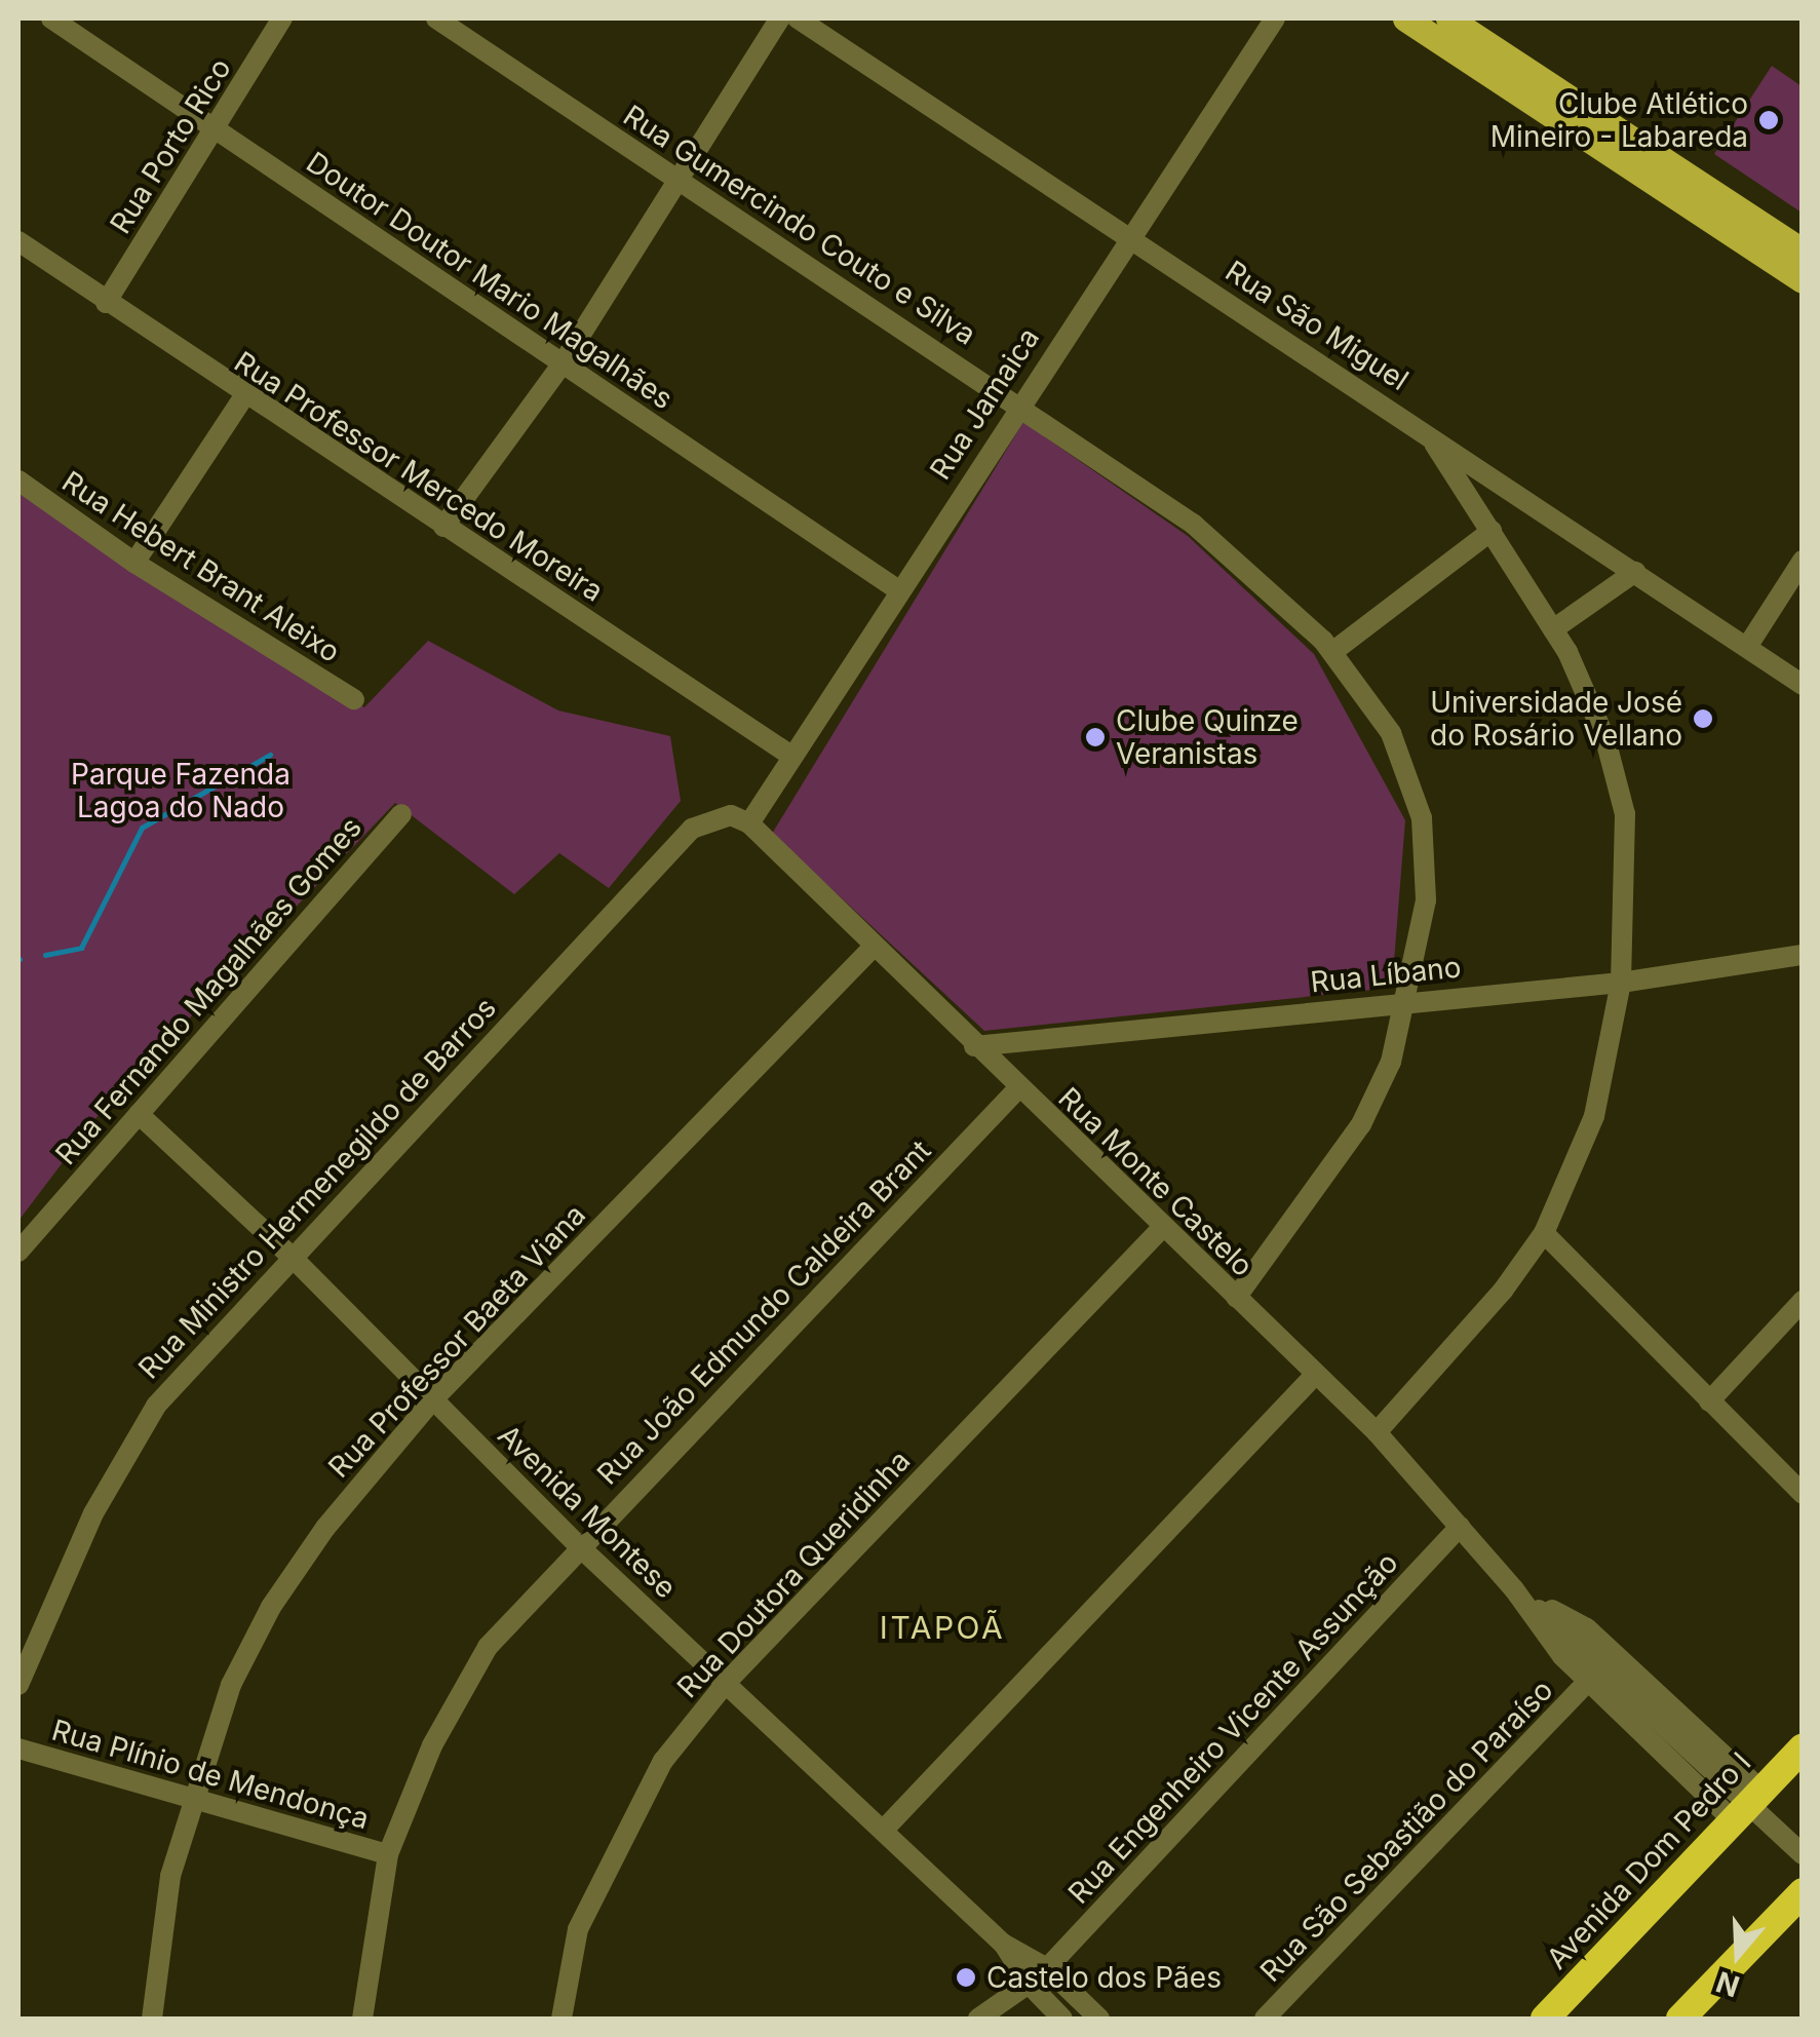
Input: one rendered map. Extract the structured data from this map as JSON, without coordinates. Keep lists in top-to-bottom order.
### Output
{
  "streets": {
    "highway": ["Avenida Dom Pedro I"],
    "street": [
      "Rua Porto Rico",
      "Rua Gumercindo Couto e Silva",
      "Doutor Doutor Mario Magalhães",
      "Rua São Miguel",
      "Rua Jamaica",
      "Rua Professor Mercedo Moreira",
      "Rua Hebert Brant Aleixo",
      "Rua Líbano",
      "Rua Fernando Magalhães Gomes",
      "Rua Monte Castelo",
      "Rua Ministro Hermenegildo de Barros",
      "Rua João Edmundo Caldeira Brant",
      "Rua Professor Baeta Viana",
      "Avenida Montese",
      "Rua Doutora Queridinha",
      "Rua Engenheiro Vicente Assunção",
      "Rua Plínio de Mendonça",
      "Rua São Sebastião do Paraíso"
    ]
  },
  "crossings": [
    ["Rua Porto Rico", "Doutor Doutor Mario Magalhães"],
    ["Rua Porto Rico", "Rua Professor Mercedo Moreira"],
    ["Rua Gumercindo Couto e Silva", "Rua Jamaica"],
    ["Rua Gumercindo Couto e Silva", "Rua Líbano"],
    ["Rua Gumercindo Couto e Silva", "Rua Monte Castelo"],
    ["Doutor Doutor Mario Magalhães", "Rua Jamaica"],
    ["Rua São Miguel", "Rua Jamaica"],
    ["Rua Jamaica", "Rua Professor Mercedo Moreira"],
    ["Rua Jamaica", "Rua Monte Castelo"],
    ["Rua Jamaica", "Rua Ministro Hermenegildo de Barros"],
    ["Rua Líbano", "Rua Monte Castelo"],
    ["Rua Fernando Magalhães Gomes", "Avenida Montese"],
    ["Rua Monte Castelo", "Rua Ministro Hermenegildo de Barros"],
    ["Rua Monte Castelo", "Rua João Edmundo Caldeira Brant"],
    ["Rua Monte Castelo", "Rua Professor Baeta Viana"],
    ["Rua Monte Castelo", "Rua Doutora Queridinha"],
    ["Rua Monte Castelo", "Rua Engenheiro Vicente Assunção"],
    ["Rua Monte Castelo", "Rua São Sebastião do Paraíso"],
    ["Rua Monte Castelo", "Avenida Dom Pedro I"],
    ["Rua Ministro Hermenegildo de Barros", "Avenida Montese"],
    ["Rua João Edmundo Caldeira Brant", "Avenida Montese"],
    ["Rua João Edmundo Caldeira Brant", "Rua Plínio de Mendonça"],
    ["Rua Professor Baeta Viana", "Avenida Montese"],
    ["Rua Professor Baeta Viana", "Rua Plínio de Mendonça"],
    ["Avenida Montese", "Rua Doutora Queridinha"],
    ["Avenida Montese", "Rua Engenheiro Vicente Assunção"]
  ],
  "districts": ["ITAPOÃ"],
  "parks": ["Parque Fazenda Lagoa do Nado"],
  "places": [
    "Clube Atlético Mineiro - Labareda",
    "Universidade José do Rosário Vellano",
    "Clube Quinze Veranistas",
    "Castelo dos Pães"
  ],
  "north": "bottom"
}
